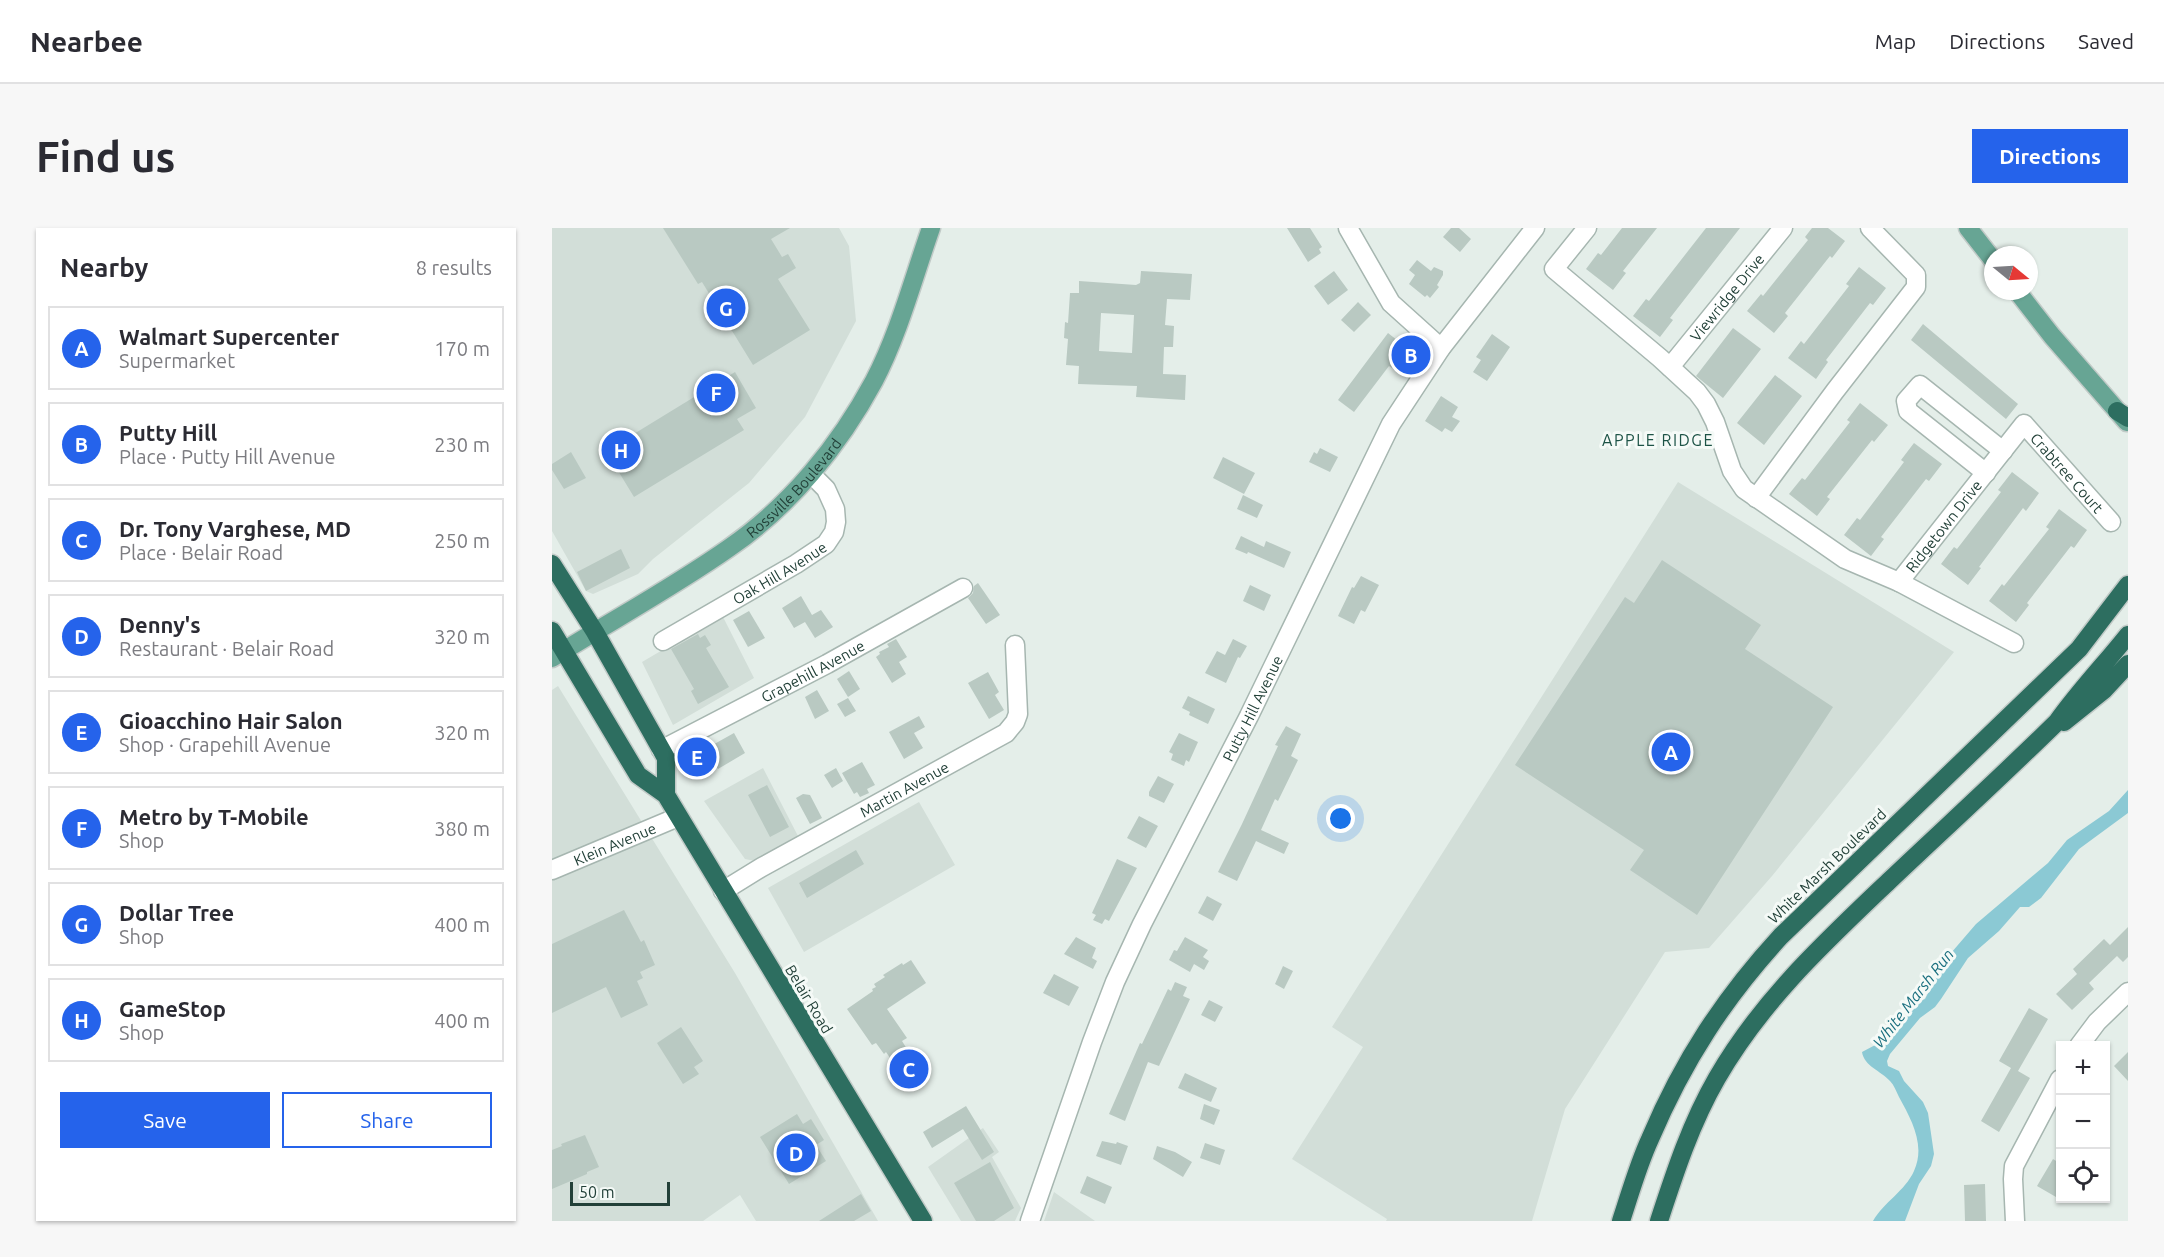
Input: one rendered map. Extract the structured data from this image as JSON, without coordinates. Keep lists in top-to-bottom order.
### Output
{
  "streets": {
    "highway": ["White Marsh Boulevard", "Belair Road"],
    "main road": ["Rossville Boulevard"],
    "street": [
      "Viewridge Drive",
      "Crabtree Court",
      "Ridgetown Drive",
      "Oak Hill Avenue",
      "Grapehill Avenue",
      "Putty Hill Avenue",
      "Martin Avenue",
      "Klein Avenue"
    ]
  },
  "crossings": [
    ["Viewridge Drive", "Ridgetown Drive"],
    ["Crabtree Court", "Ridgetown Drive"],
    ["Rossville Boulevard", "Oak Hill Avenue"],
    ["Rossville Boulevard", "Belair Road"],
    ["Grapehill Avenue", "Belair Road"],
    ["Martin Avenue", "Belair Road"],
    ["Klein Avenue", "Belair Road"]
  ],
  "districts": ["APPLE RIDGE"],
  "water": ["White Marsh Run"],
  "scale_bar": "50 m",
  "north": "right",
  "page": {
    "header": "Nearbee",
    "nav": ["Map", "Directions", "Saved"],
    "buttons": [
      "Directions",
      ["Save", "Share"]
    ],
    "title": "Find us",
    "heading": ["Nearby", "8 results"],
    "pins": [
      "G",
      "B",
      "F",
      "H",
      "A",
      "E",
      "C",
      "D"
    ],
    "list": [
      {
        "mark": "A",
        "name": "Walmart Supercenter",
        "note": "Supermarket",
        "value": "170 m"
      },
      {
        "mark": "B",
        "name": "Putty Hill",
        "note": "Place · Putty Hill Avenue",
        "value": "230 m"
      },
      {
        "mark": "C",
        "name": "Dr. Tony Varghese, MD",
        "note": "Place · Belair Road",
        "value": "250 m"
      },
      {
        "mark": "D",
        "name": "Denny's",
        "note": "Restaurant · Belair Road",
        "value": "320 m"
      },
      {
        "mark": "E",
        "name": "Gioacchino Hair Salon",
        "note": "Shop · Grapehill Avenue",
        "value": "320 m"
      },
      {
        "mark": "F",
        "name": "Metro by T-Mobile",
        "note": "Shop",
        "value": "380 m"
      },
      {
        "mark": "G",
        "name": "Dollar Tree",
        "note": "Shop",
        "value": "400 m"
      },
      {
        "mark": "H",
        "name": "GameStop",
        "note": "Shop",
        "value": "400 m"
      }
    ],
    "map_buttons": ["+", "−"],
    "scale": "50 m"
  }
}
